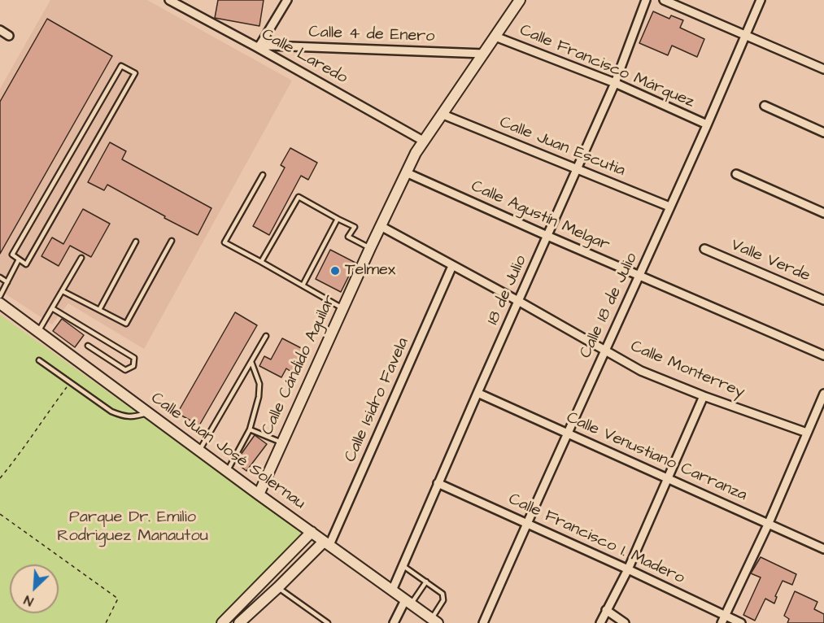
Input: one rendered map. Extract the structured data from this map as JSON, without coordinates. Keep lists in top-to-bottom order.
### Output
{
  "streets": {
    "street": [
      "Calle 4 de Enero",
      "Calle Laredo",
      "Calle Francisco Márquez",
      "Calle Juan Escutia",
      "Calle Agustín Melgar",
      "Valle Verde",
      "18 de Julio",
      "Calle 18 de Julio",
      "Calle Cándido Aguilar",
      "Calle Monterrey",
      "Calle Isidro Favela",
      "Calle Juan José Solernau",
      "Calle Venustiano Carranza",
      "Calle Francisco I. Madero"
    ]
  },
  "crossings": [
    ["Calle 4 de Enero", "Calle Laredo"],
    ["Calle 4 de Enero", "Calle Cándido Aguilar"],
    ["Calle Laredo", "Calle Cándido Aguilar"],
    ["Calle Francisco Márquez", "18 de Julio"],
    ["Calle Francisco Márquez", "Calle 18 de Julio"],
    ["Calle Francisco Márquez", "Calle Cándido Aguilar"],
    ["Calle Juan Escutia", "18 de Julio"],
    ["Calle Juan Escutia", "Calle 18 de Julio"],
    ["Calle Juan Escutia", "Calle Cándido Aguilar"],
    ["Calle Agustín Melgar", "18 de Julio"],
    ["Calle Agustín Melgar", "Calle 18 de Julio"],
    ["Calle Agustín Melgar", "Calle Cándido Aguilar"],
    ["18 de Julio", "Calle Monterrey"],
    ["18 de Julio", "Calle Juan José Solernau"],
    ["18 de Julio", "Calle Venustiano Carranza"],
    ["18 de Julio", "Calle Francisco I. Madero"],
    ["Calle 18 de Julio", "Calle Monterrey"],
    ["Calle 18 de Julio", "Calle Venustiano Carranza"],
    ["Calle 18 de Julio", "Calle Francisco I. Madero"],
    ["Calle Cándido Aguilar", "Calle Monterrey"],
    ["Calle Cándido Aguilar", "Calle Juan José Solernau"],
    ["Calle Monterrey", "Calle Isidro Favela"],
    ["Calle Isidro Favela", "Calle Juan José Solernau"]
  ],
  "parks": ["Parque Dr. Emilio Rodriguez Manautou"],
  "places": ["Telmex"],
  "north": "bottom left"
}
